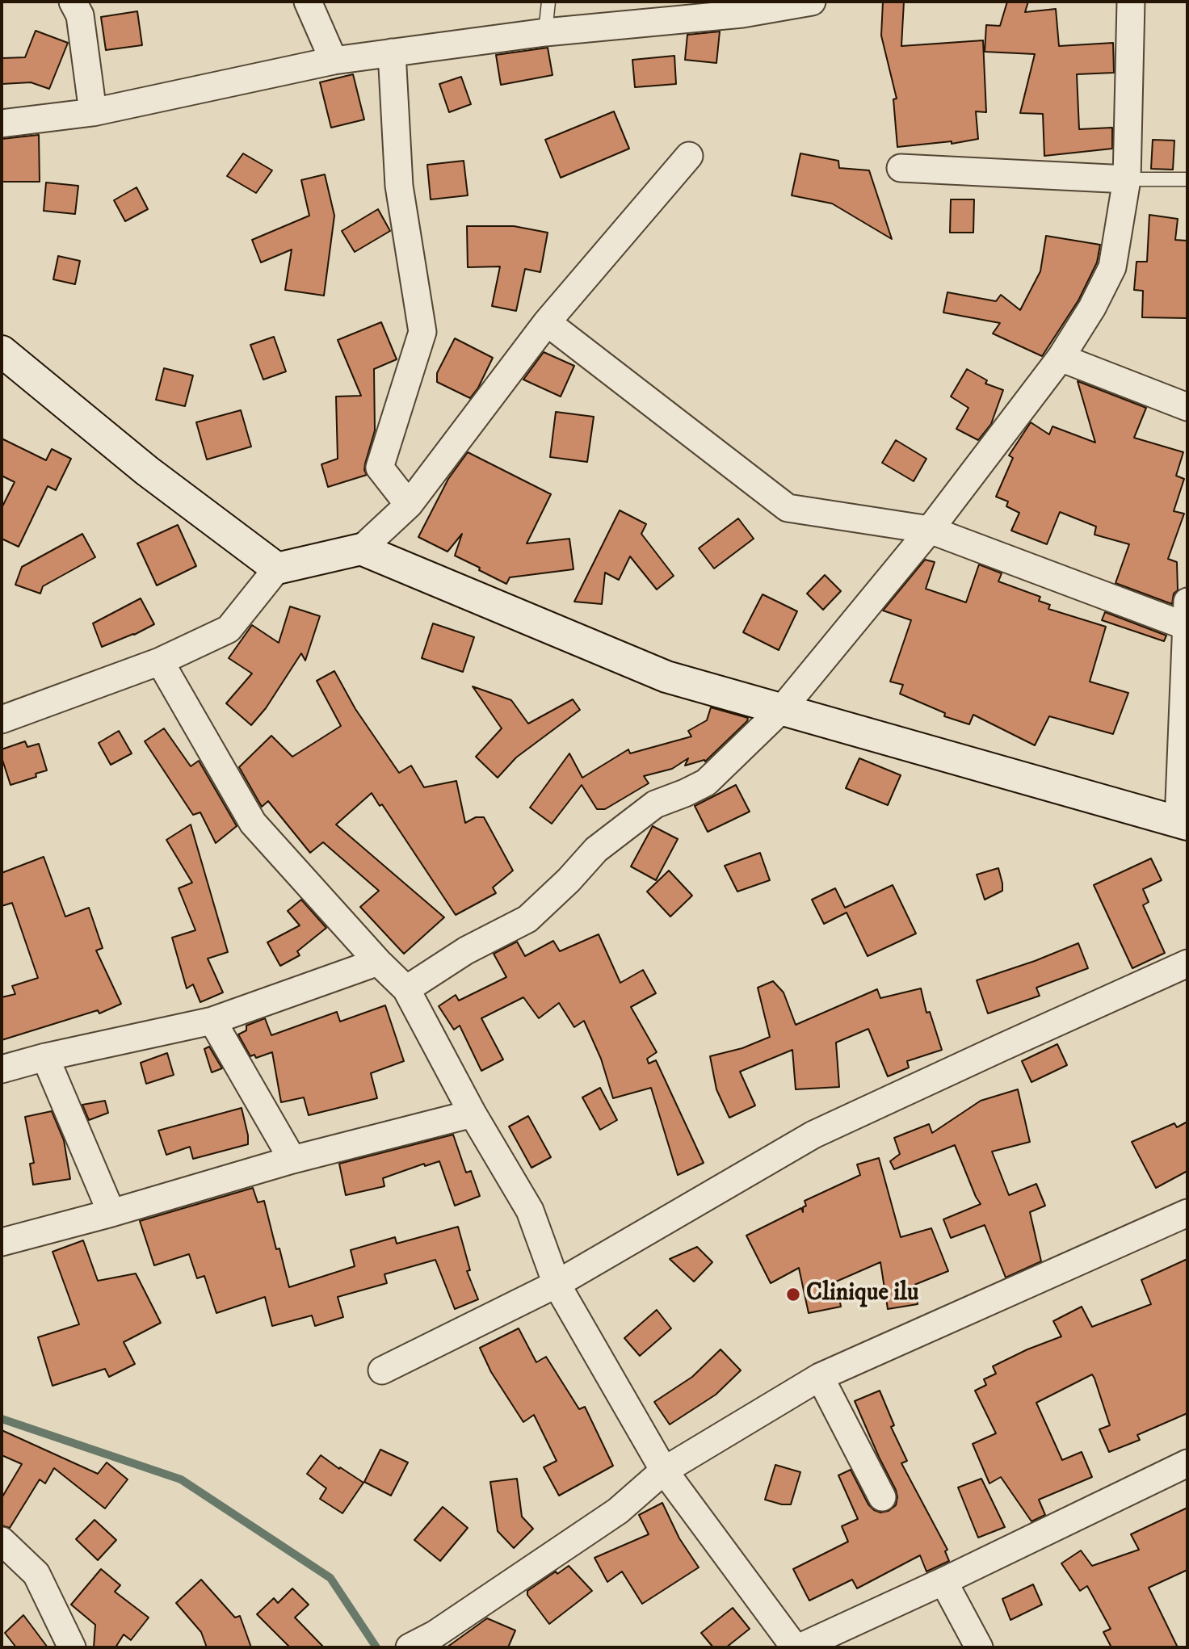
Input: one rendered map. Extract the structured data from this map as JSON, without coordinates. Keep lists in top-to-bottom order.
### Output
{
  "places": ["Clinique ilu"]
}
